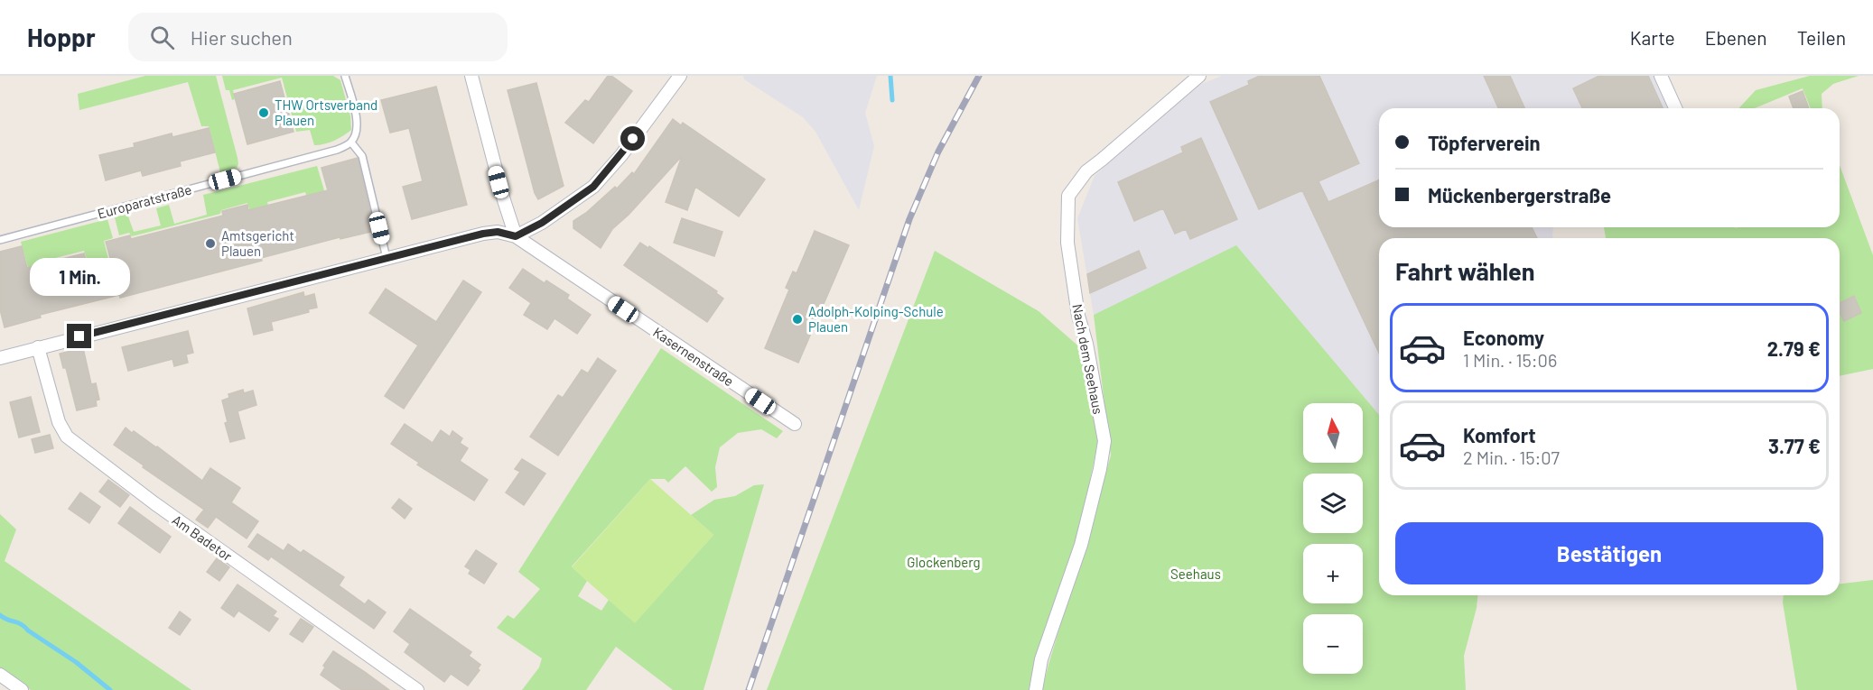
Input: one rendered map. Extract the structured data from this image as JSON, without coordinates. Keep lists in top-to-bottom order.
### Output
{
  "streets": {
    "street": ["Kasernenstraße", "Nach dem Seehaus", "Am Badetor"],
    "lane": ["Europaratstraße"]
  },
  "parks": ["Glockenberg", "Seehaus"],
  "places": ["THW Ortsverband Plauen", "Amtsgericht Plauen", "Adolph-Kolping-Schule Plauen"],
  "north": "top",
  "page": {
    "header": "Hoppr",
    "search": "Hier suchen",
    "nav": ["Karte", "Ebenen", "Teilen"],
    "banner": ["Töpferverein", "Mückenbergerstraße"],
    "heading": "Fahrt wählen",
    "bubble": "1 Min.",
    "list": [
      {
        "name": "Economy",
        "note": "1 Min. · 15:06",
        "value": "2.79 €"
      },
      {
        "name": "Komfort",
        "note": "2 Min. · 15:07",
        "value": "3.77 €"
      }
    ],
    "map_buttons": ["+", "−"],
    "buttons": "Bestätigen"
  }
}
